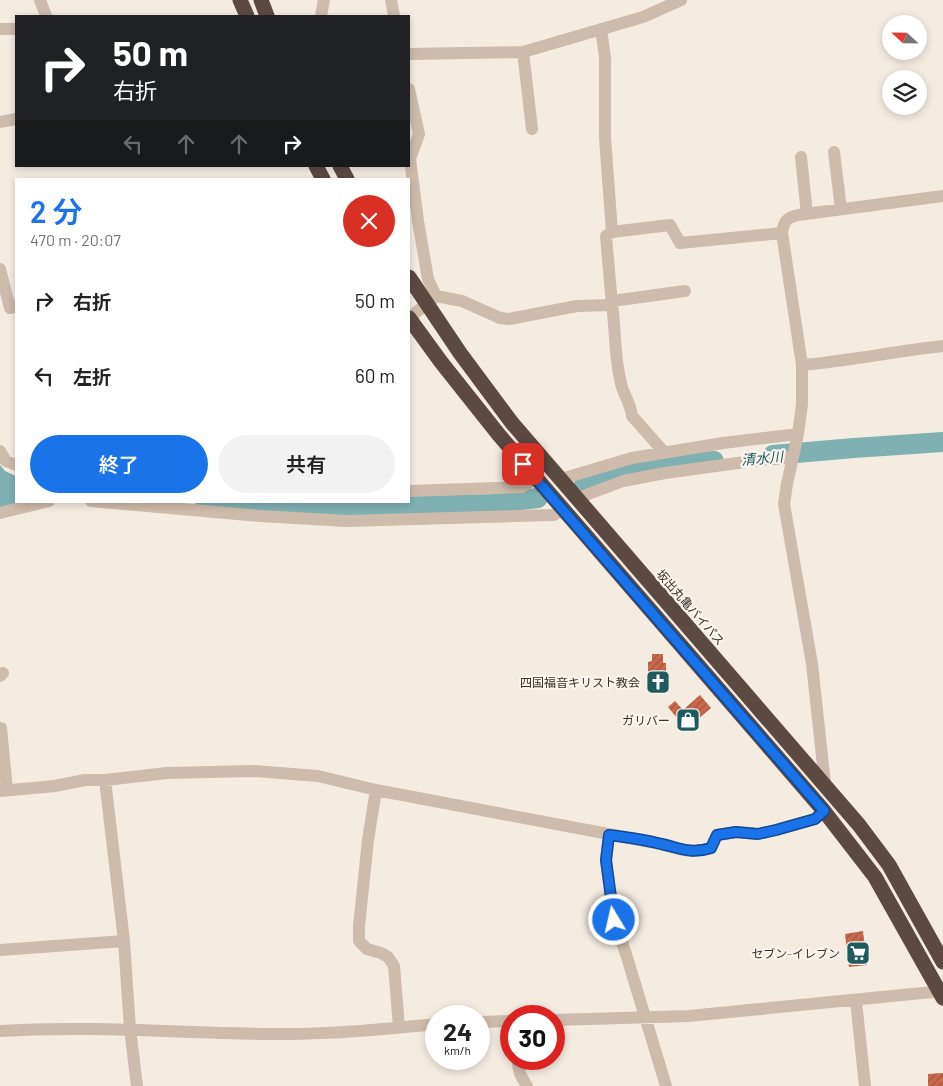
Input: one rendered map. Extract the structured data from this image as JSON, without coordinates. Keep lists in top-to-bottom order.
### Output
{
  "streets": {
    "highway": ["坂出丸亀バイパス"]
  },
  "water": ["清水川"],
  "places": {
    "church": ["四国福音キリスト教会"],
    "shop": ["ガリバー"],
    "supermarket": ["セブン-イレブン"]
  },
  "north": "left",
  "page": {
    "turn": ["50 m", "右折"],
    "heading": ["2 分", "470 m · 20:07"],
    "list": [
      {
        "name": "右折",
        "value": "50 m"
      },
      {
        "name": "左折",
        "value": "60 m"
      }
    ],
    "buttons": ["終了", "共有"],
    "speed": "24 km/h",
    "limit": "30"
  }
}
